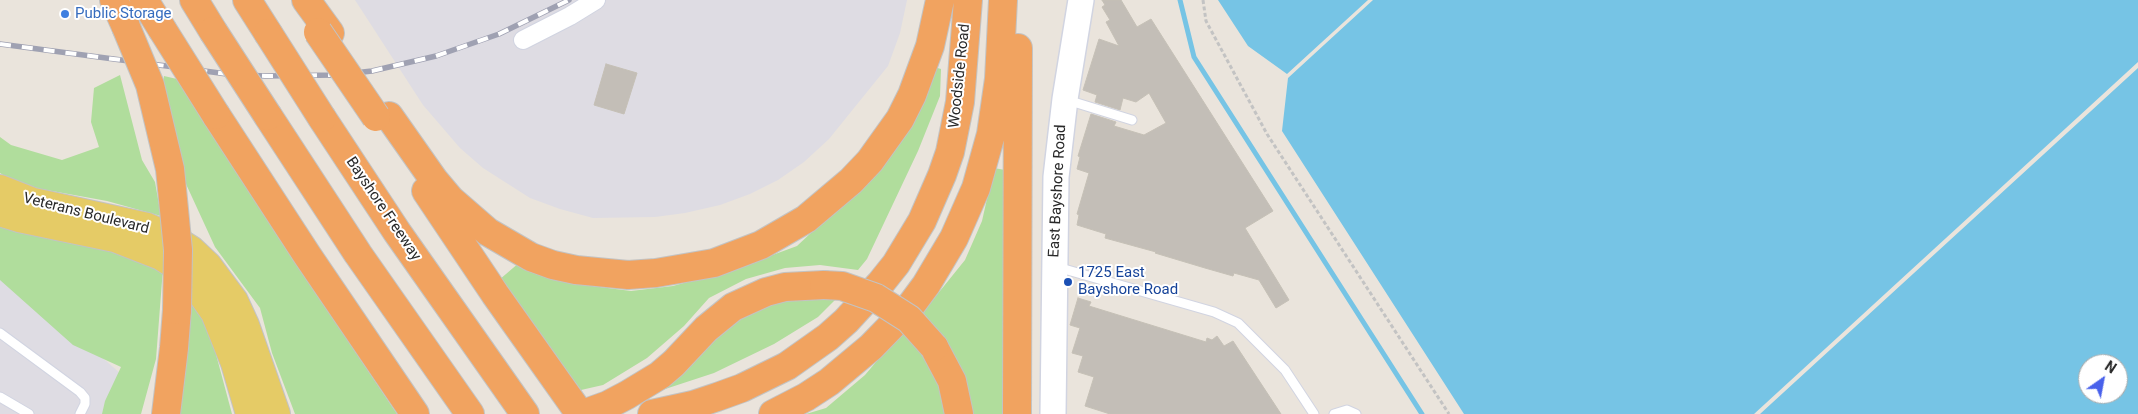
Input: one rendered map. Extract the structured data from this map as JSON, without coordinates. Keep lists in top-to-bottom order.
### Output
{
  "streets": {
    "highway": ["Woodside Road", "Bayshore Freeway"],
    "main road": ["Veterans Boulevard"],
    "street": ["East Bayshore Road"]
  },
  "places": ["Public Storage", "1725 East Bayshore Road"],
  "north": "top right"
}
